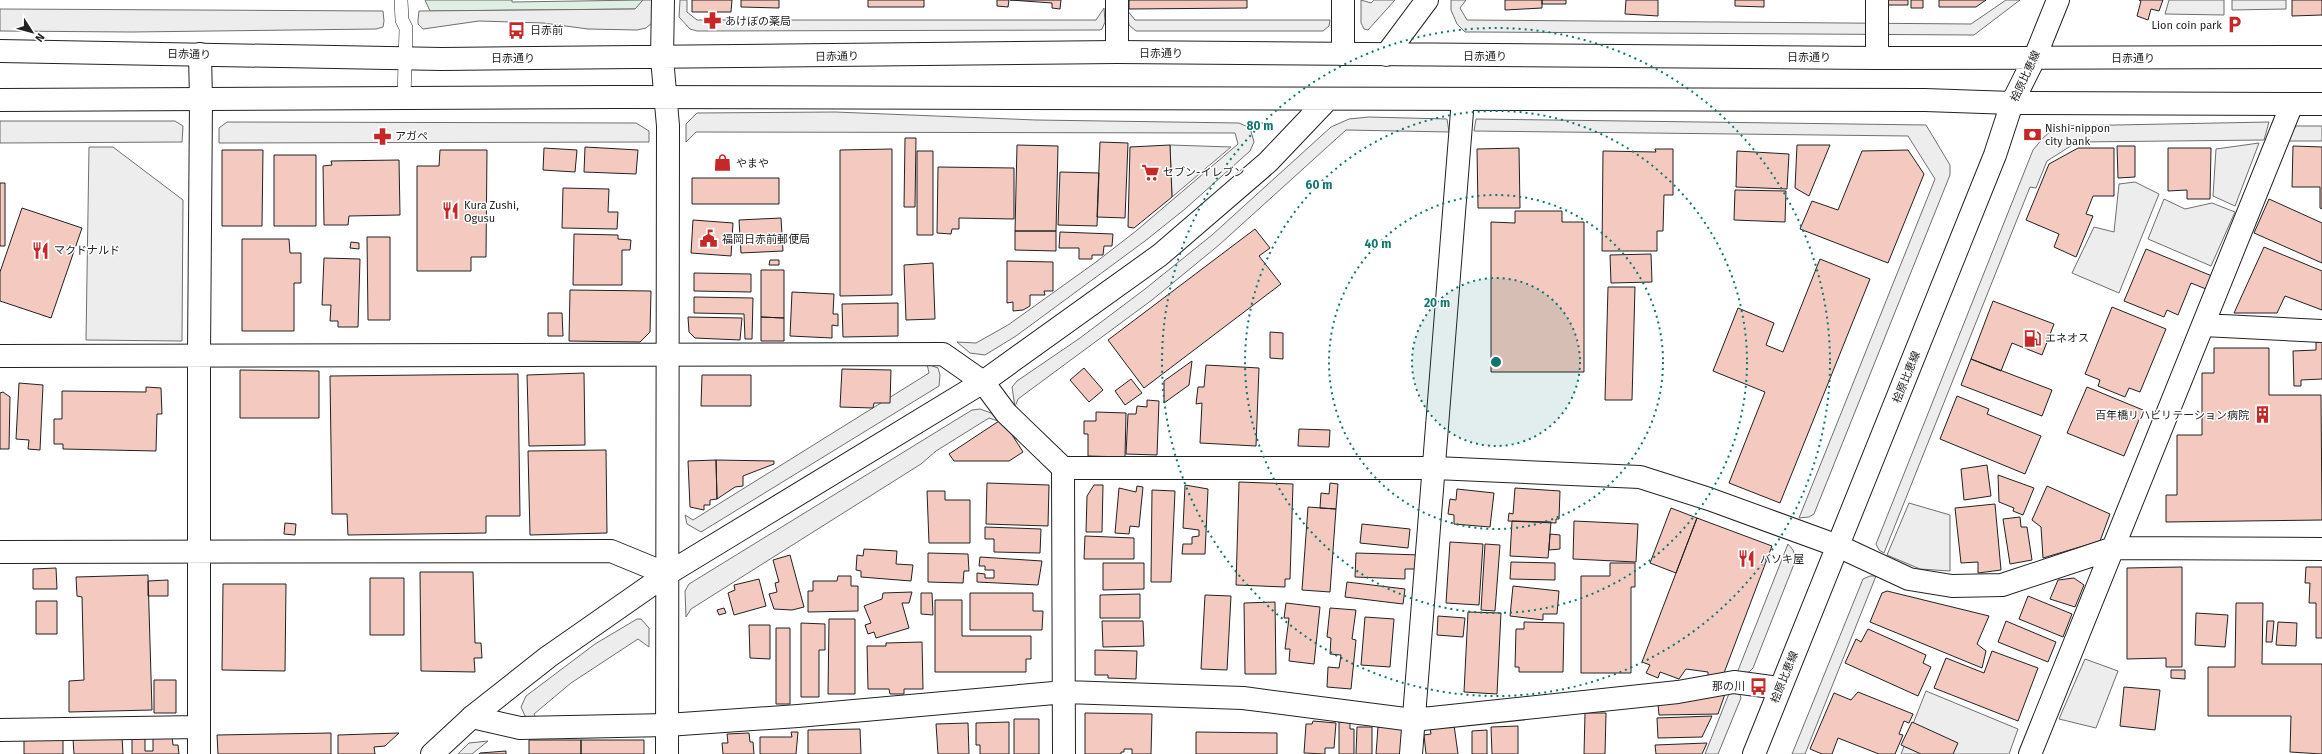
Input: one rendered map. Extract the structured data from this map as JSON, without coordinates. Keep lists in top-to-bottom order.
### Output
{
  "streets": {
    "street": ["日赤通り", "桧原比恵線"]
  },
  "crossings": [
    ["日赤通り", "桧原比恵線"]
  ],
  "places": {
    "pharmacy": ["あけぼの薬局", "アガペ"],
    "parking": ["Lion coin park"],
    "bus stop": ["日赤前", "那の川"],
    "bank": ["Nishi-nippon city bank"],
    "shop": ["やまや"],
    "supermarket": ["セブン-イレブン"],
    "restaurant": ["Kura Zushi, Ogusu", "マクドナルド", "バソキ屋"],
    "public building": ["福岡日赤前郵便局"],
    "fuel station": ["エネオス"],
    "building": ["百年橋リハビリテーション病院"]
  },
  "north": "bottom right",
  "rings": [
    "80 m",
    "60 m",
    "40 m",
    "20 m"
  ]
}
